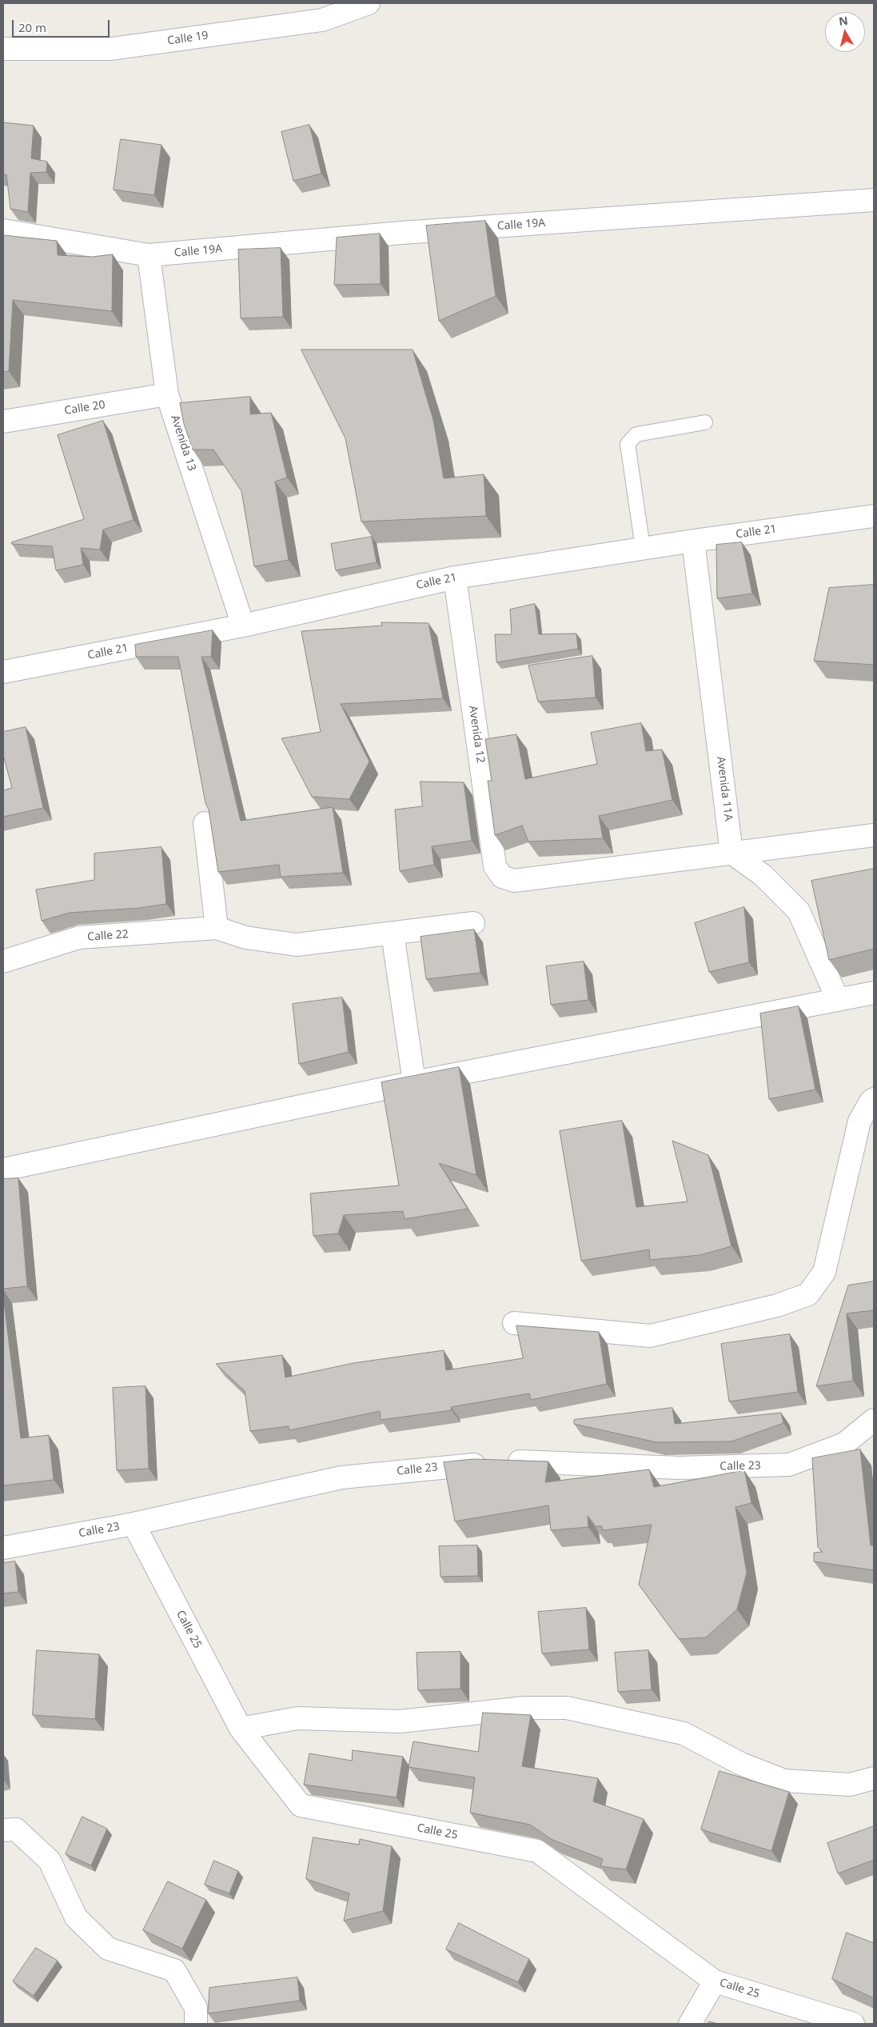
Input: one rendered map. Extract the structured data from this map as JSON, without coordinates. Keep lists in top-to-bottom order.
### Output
{
  "streets": {
    "street": [
      "Calle 19",
      "Calle 19A",
      "Calle 20",
      "Avenida 13",
      "Calle 21",
      "Avenida 12",
      "Avenida 11A",
      "Calle 22",
      "Calle 23",
      "Calle 25"
    ]
  },
  "crossings": [
    ["Calle 19A", "Avenida 13"],
    ["Calle 20", "Avenida 13"],
    ["Avenida 13", "Calle 21"],
    ["Calle 21", "Avenida 12"],
    ["Calle 21", "Avenida 11A"],
    ["Avenida 12", "Avenida 11A"],
    ["Calle 23", "Calle 25"]
  ],
  "scale_bar": "20 m",
  "north": "top"
}
